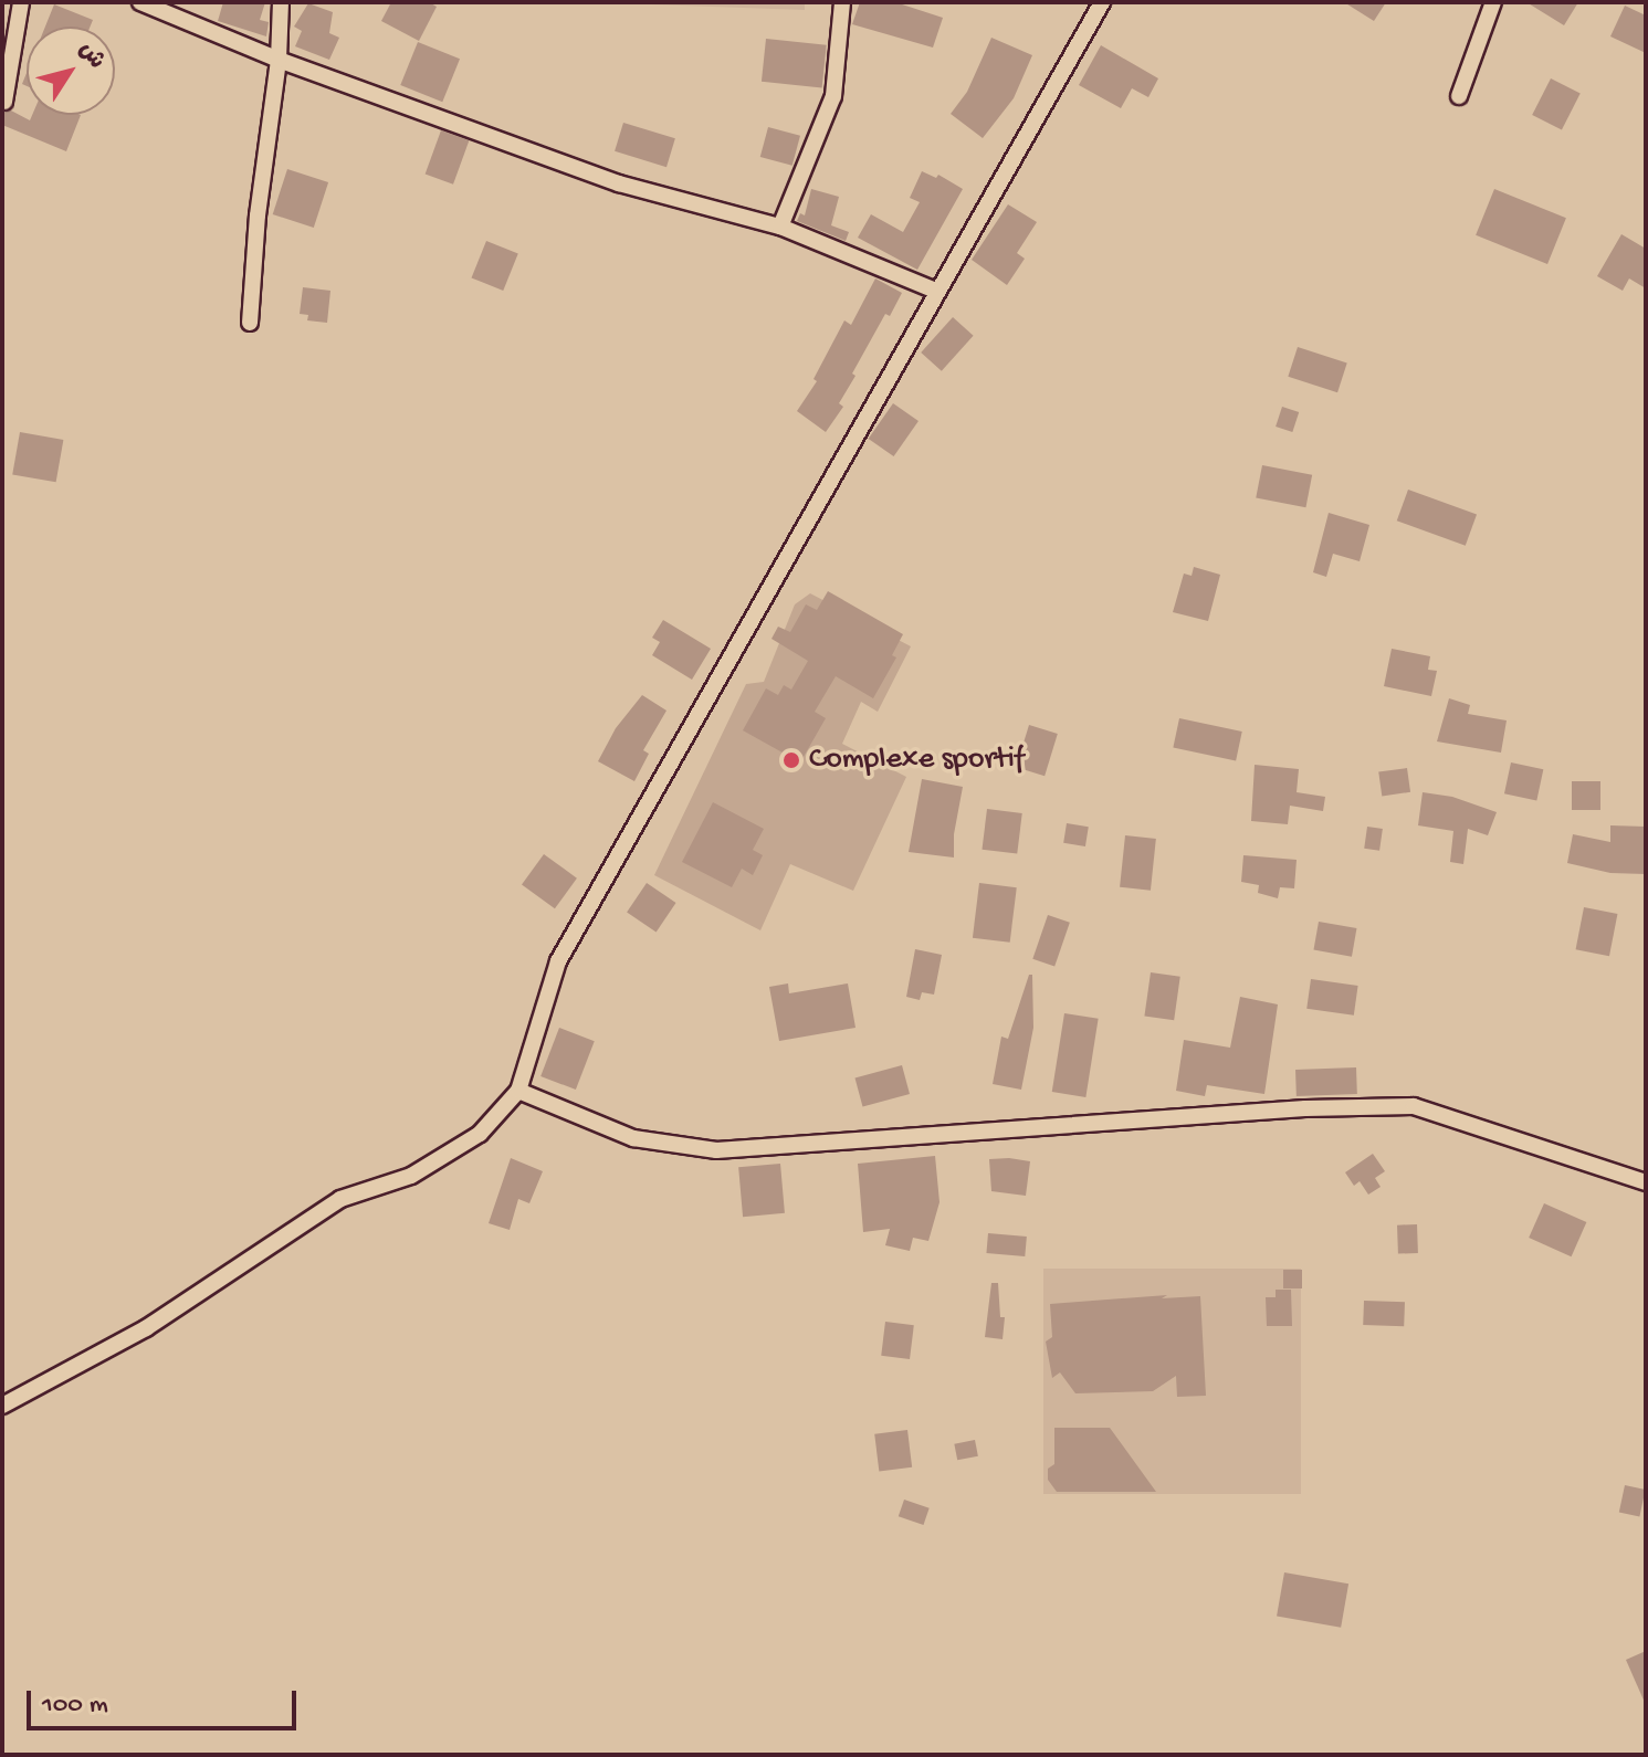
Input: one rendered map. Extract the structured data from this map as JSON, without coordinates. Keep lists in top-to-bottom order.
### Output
{
  "places": ["Complexe sportif"],
  "scale_bar": "100 m",
  "north": "top right"
}
